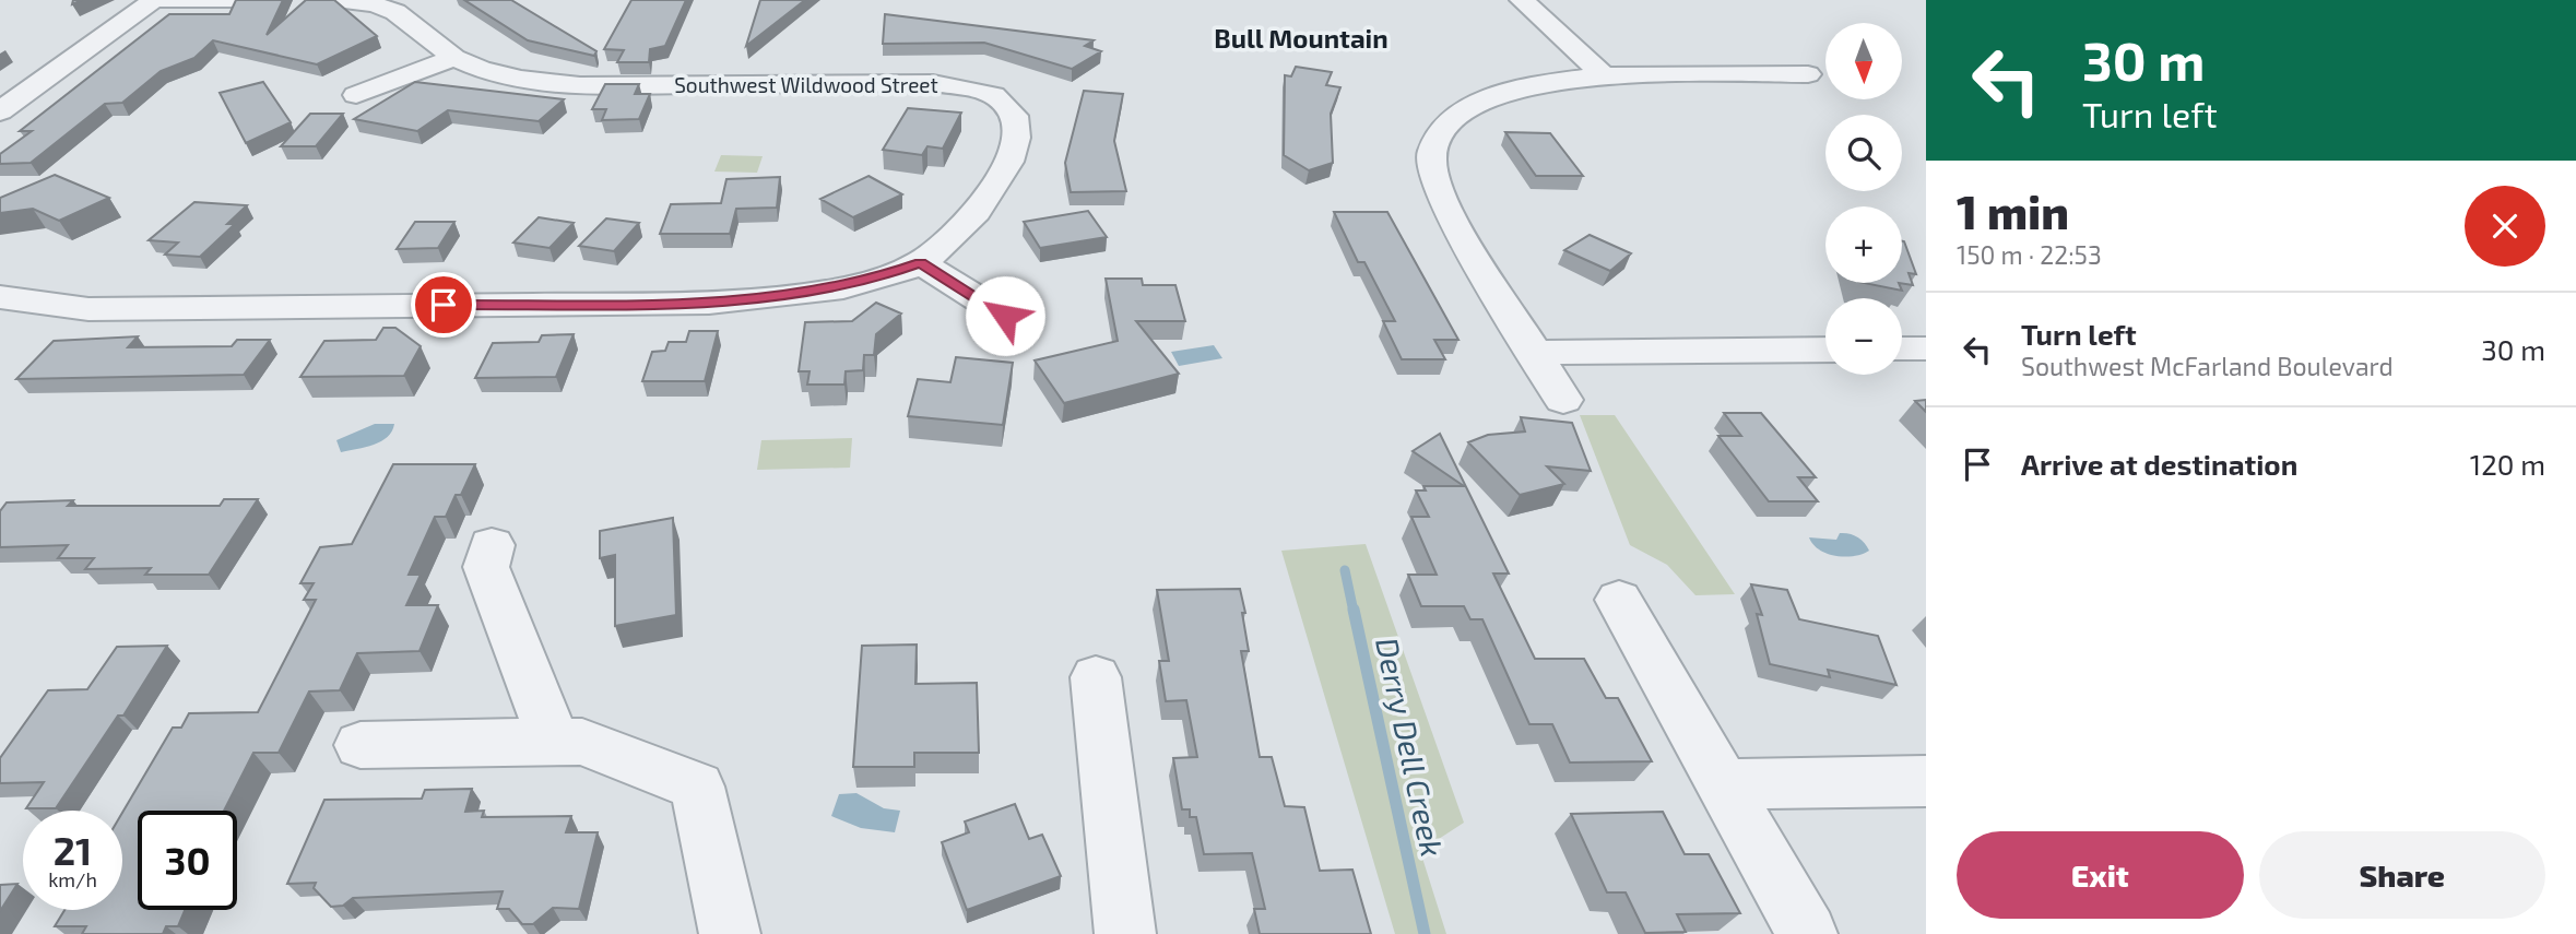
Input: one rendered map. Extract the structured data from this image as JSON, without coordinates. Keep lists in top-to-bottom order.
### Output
{
  "streets": {
    "street": ["Southwest Wildwood Street"]
  },
  "districts": ["Bull Mountain"],
  "water": ["Derry Dell Creek"],
  "north": "bottom",
  "page": {
    "turn": ["30 m", "Turn left"],
    "map_buttons": ["+", "−"],
    "heading": ["1 min", "150 m · 22:53"],
    "list": [
      {
        "name": "Turn left",
        "note": "Southwest McFarland Boulevard",
        "value": "30 m"
      },
      {
        "name": "Arrive at destination",
        "value": "120 m"
      }
    ],
    "speed": "21 km/h",
    "limit": "30",
    "buttons": ["Exit", "Share"]
  }
}
